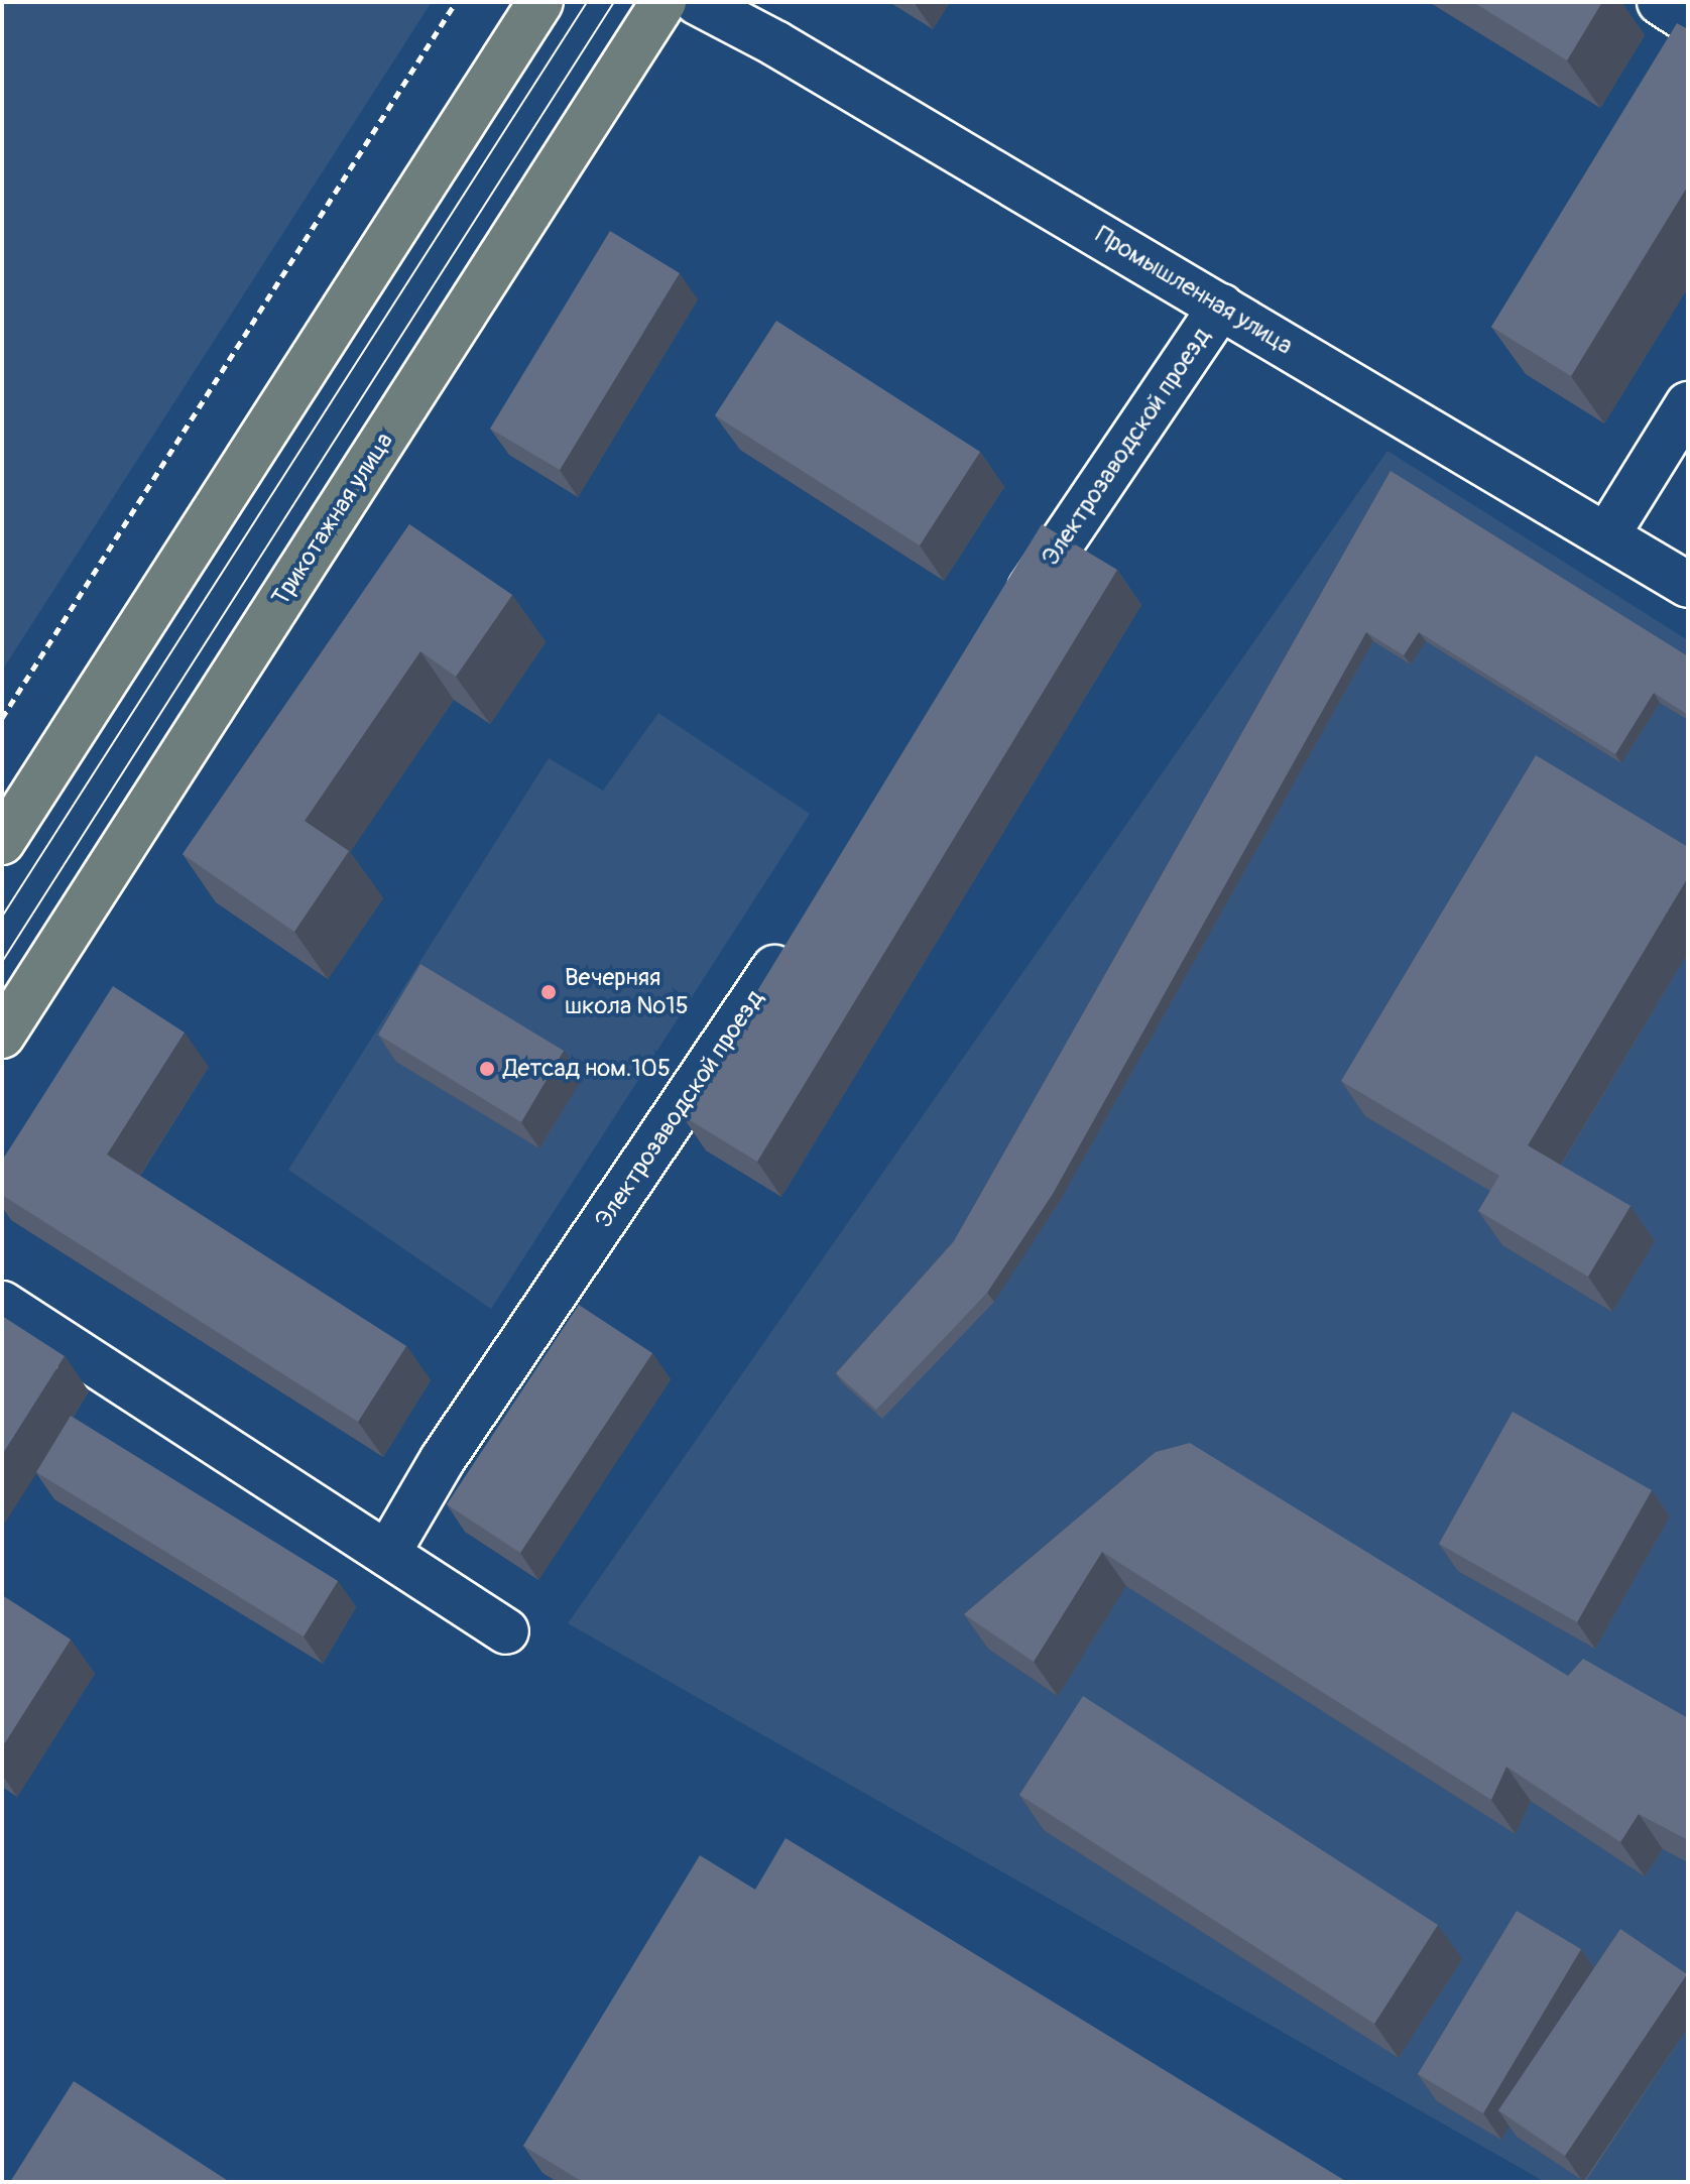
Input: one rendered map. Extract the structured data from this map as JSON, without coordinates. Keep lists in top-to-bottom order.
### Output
{
  "streets": {
    "main road": ["Трикотажная улица"],
    "street": ["Промышленная улица", "Электрозаводской проезд"]
  },
  "crossings": [
    ["Промышленная улица", "Электрозаводской проезд"]
  ],
  "places": ["Вечерняя школа №15", "Детсад ном.105"]
}
